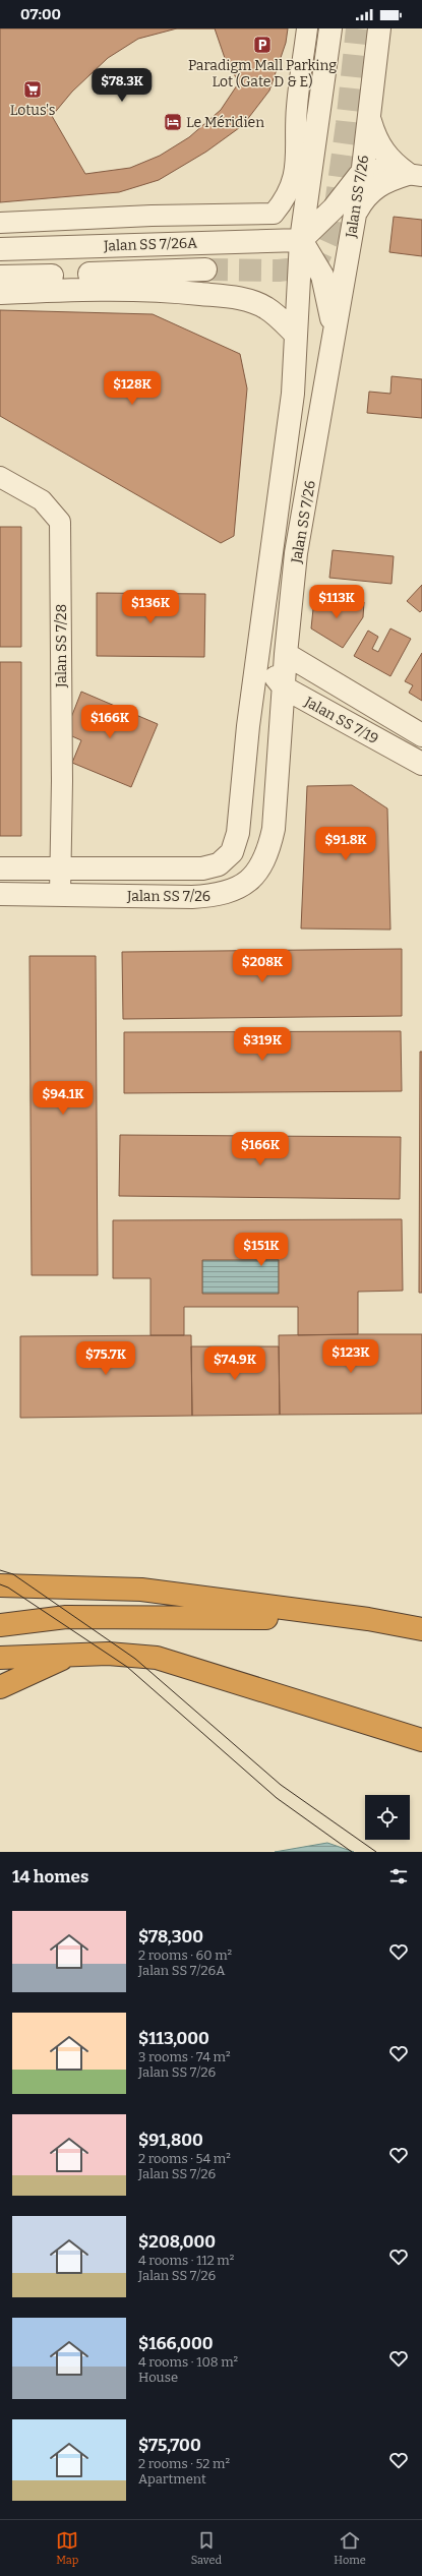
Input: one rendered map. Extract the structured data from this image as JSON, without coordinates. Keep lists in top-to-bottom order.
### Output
{
  "streets": {
    "street": [
      "Jalan SS 7/26",
      "Jalan SS 7/26A",
      "Jalan SS 7/28",
      "Jalan SS 7/19"
    ]
  },
  "crossings": [
    ["Jalan SS 7/26", "Jalan SS 7/26A"],
    ["Jalan SS 7/26", "Jalan SS 7/28"],
    ["Jalan SS 7/26", "Jalan SS 7/19"]
  ],
  "places": {
    "parking": ["Paradigm Mall Parking Lot (Gate D & E)"],
    "supermarket": ["Lotus's"],
    "hotel": ["Le Méridien"]
  },
  "page": {
    "status": "07:00",
    "price": [
      "$78.3K",
      "$128K",
      "$113K",
      "$136K",
      "$166K",
      "$91.8K",
      "$208K",
      "$319K",
      "$94.1K",
      "$166K",
      "$151K",
      "$123K",
      "$75.7K",
      "$74.9K"
    ],
    "heading": "14 homes",
    "list": [
      {
        "name": "$78,300",
        "note": "2 rooms · 60 m² · Jalan SS 7/26A"
      },
      {
        "name": "$113,000",
        "note": "3 rooms · 74 m² · Jalan SS 7/26"
      },
      {
        "name": "$91,800",
        "note": "2 rooms · 54 m² · Jalan SS 7/26"
      },
      {
        "name": "$208,000",
        "note": "4 rooms · 112 m² · Jalan SS 7/26"
      },
      {
        "name": "$166,000",
        "note": "4 rooms · 108 m² · House"
      },
      {
        "name": "$75,700",
        "note": "2 rooms · 52 m² · Apartment"
      }
    ],
    "tabs": ["Map", "Saved", "Home"]
  }
}
